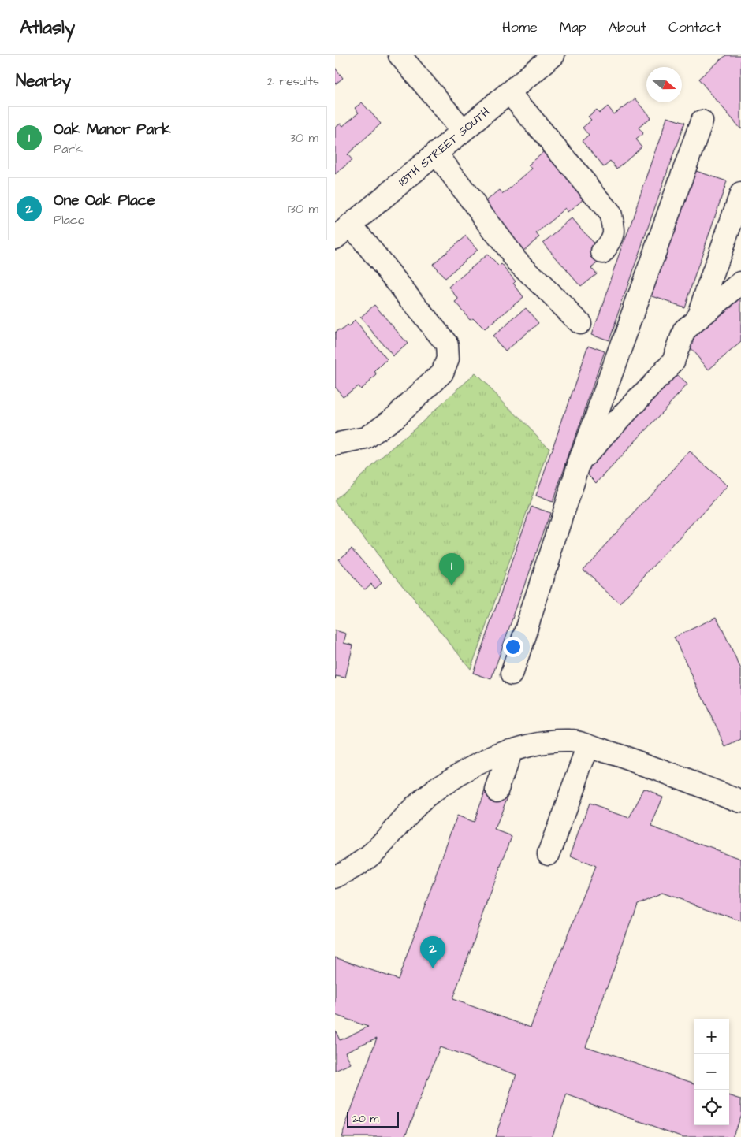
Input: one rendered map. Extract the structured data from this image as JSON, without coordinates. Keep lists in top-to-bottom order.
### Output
{
  "streets": {
    "street": ["18TH STREET SOUTH"]
  },
  "scale_bar": "20 m",
  "north": "right",
  "page": {
    "header": "Atlasly",
    "nav": [
      "Home",
      "Map",
      "About",
      "Contact"
    ],
    "heading": ["Nearby", "2 results"],
    "list": [
      {
        "mark": "1",
        "name": "Oak Manor Park",
        "note": "Park",
        "value": "30 m"
      },
      {
        "mark": "2",
        "name": "One Oak Place",
        "note": "Place",
        "value": "130 m"
      }
    ],
    "pins": ["1", "2"],
    "map_buttons": ["+", "−"],
    "scale": "20 m"
  }
}
